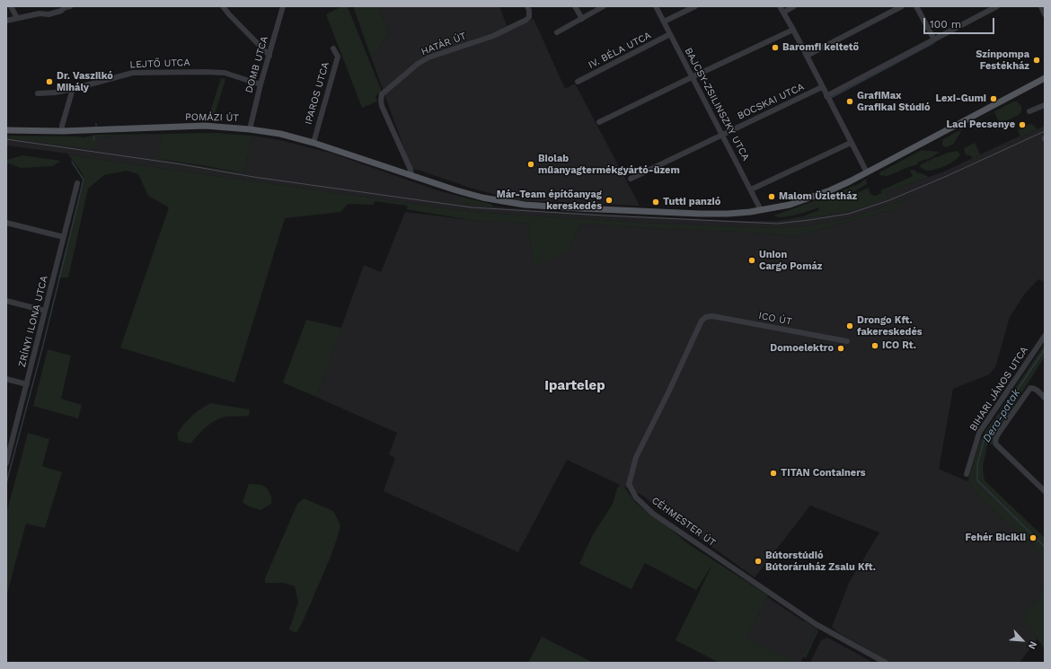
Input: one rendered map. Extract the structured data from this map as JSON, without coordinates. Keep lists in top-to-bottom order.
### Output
{
  "streets": {
    "main road": ["POMÁZI ÚT"],
    "street": [
      "HATÁR ÚT",
      "IV. BÉLA UTCA",
      "LEJTŐ UTCA",
      "DOMB UTCA",
      "IPAROS UTCA",
      "BOCSKAI UTCA",
      "BAJCSY-ZSILINSZKY UTCA",
      "ICO ÚT",
      "ZRÍNYI ILONA UTCA",
      "BIHARI JÁNOS UTCA",
      "CÉHMESTER ÚT"
    ]
  },
  "crossings": [
    ["HATÁR ÚT", "POMÁZI ÚT"],
    ["IV. BÉLA UTCA", "BAJCSY-ZSILINSZKY UTCA"],
    ["LEJTŐ UTCA", "DOMB UTCA"],
    ["DOMB UTCA", "POMÁZI ÚT"],
    ["IPAROS UTCA", "POMÁZI ÚT"],
    ["BOCSKAI UTCA", "BAJCSY-ZSILINSZKY UTCA"],
    ["BAJCSY-ZSILINSZKY UTCA", "POMÁZI ÚT"],
    ["ICO ÚT", "CÉHMESTER ÚT"]
  ],
  "districts": ["Ipartelep"],
  "water": ["Dera-patak"],
  "places": [
    "Baromfi keltető",
    "Színpompa Festékház",
    "Dr. Vaszilkó Mihály",
    "Lexi-Gumi",
    "GrafiMax Grafikai Stúdió",
    "Laci Pecsenye",
    "Biolab műanyagtermékgyártó-üzem",
    "Malom Üzletház",
    "Már-Team építőanyag kereskedés",
    "Tutti panzió",
    "Union Cargo Pomáz",
    "Drongo Kft. fakereskedés",
    "ICO Rt.",
    "Domoelektro",
    "TITAN Containers",
    "Fehér Bicikli",
    "Bútorstúdió Bútoráruház Zsalu Kft."
  ],
  "scale_bar": "100 m",
  "north": "bottom right"
}
